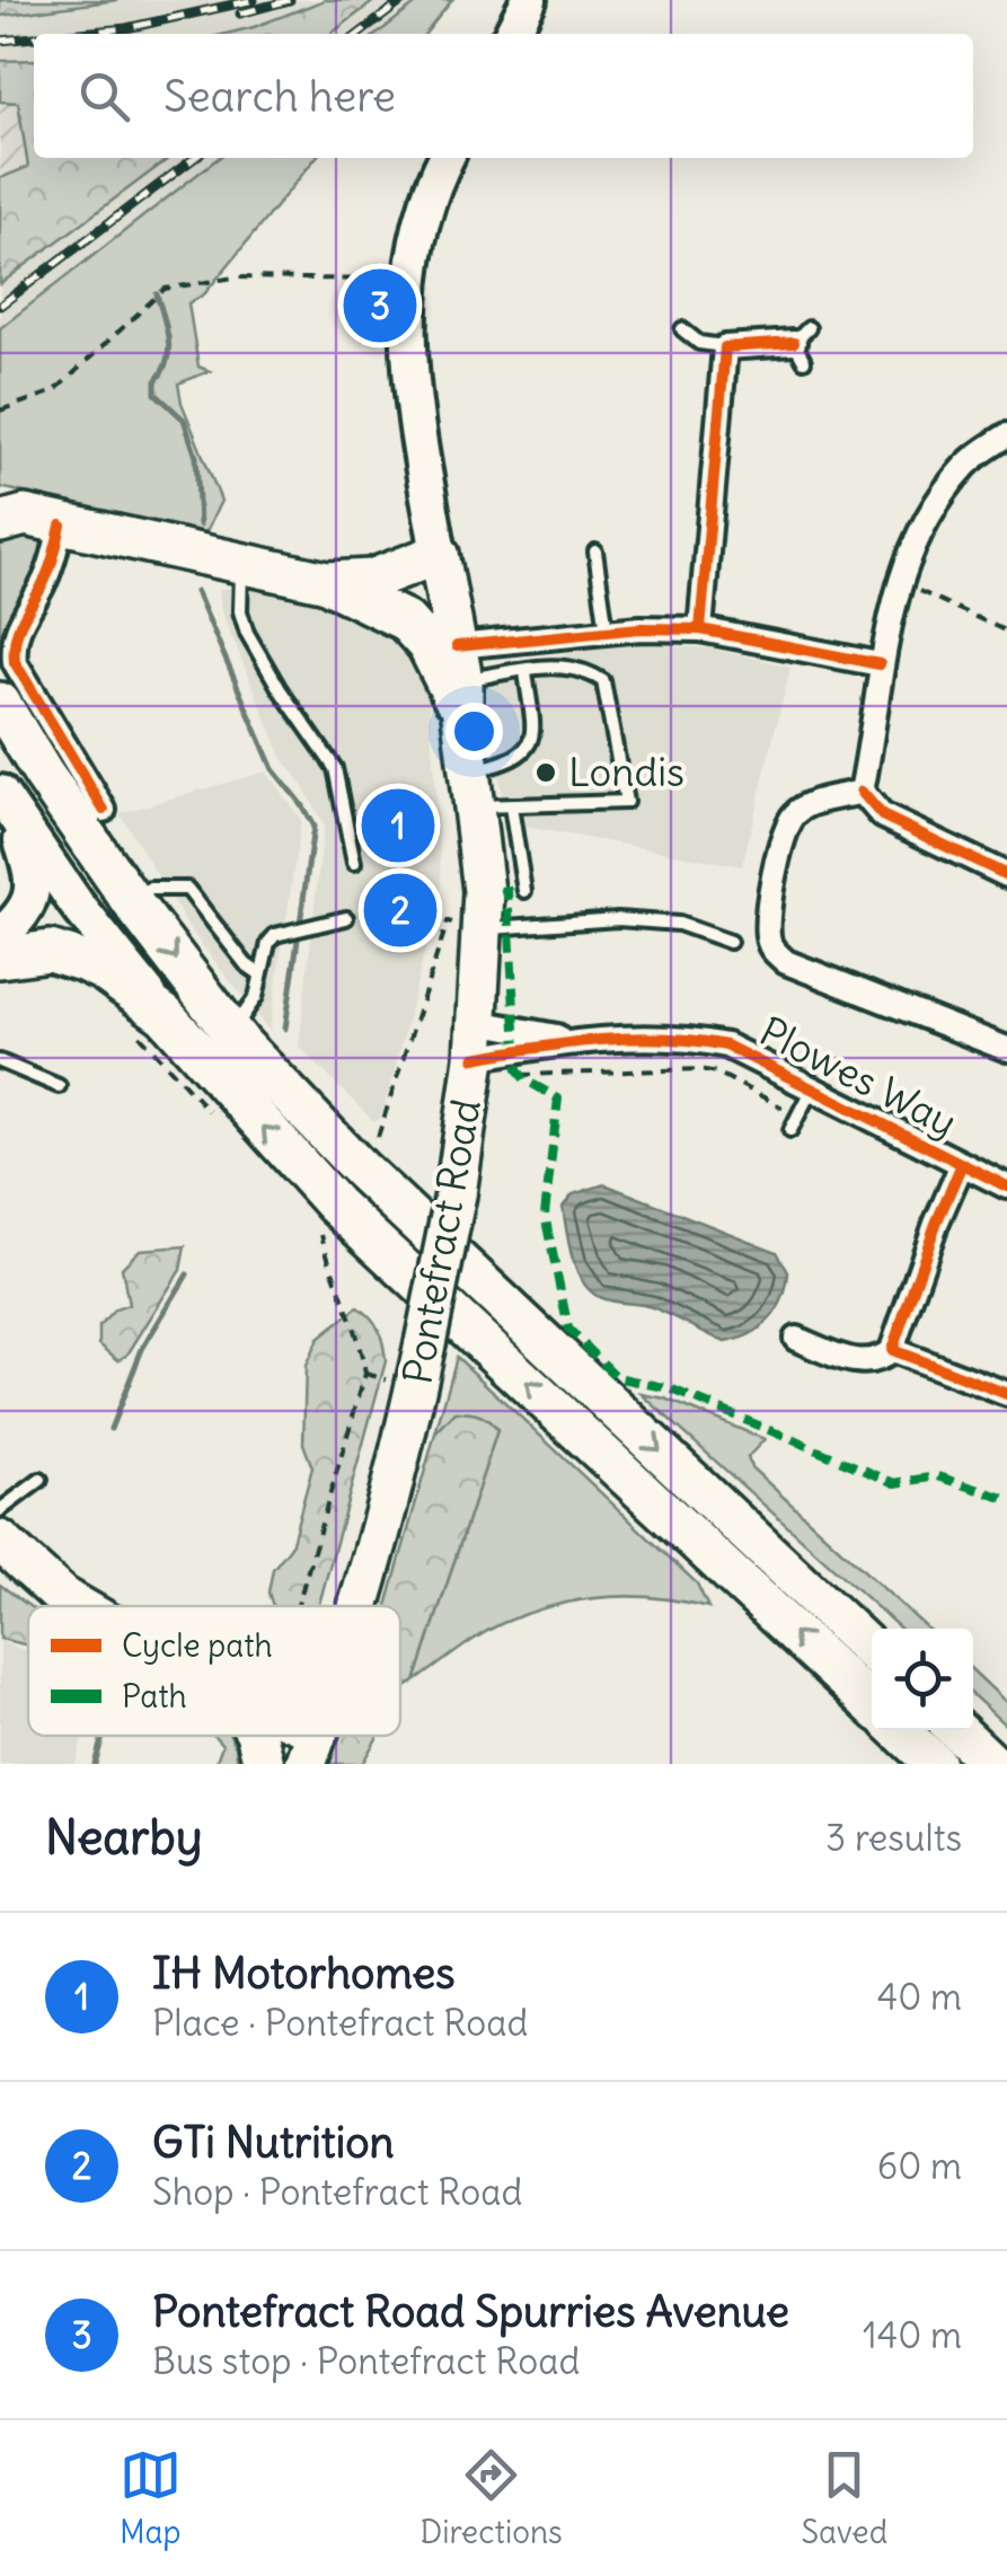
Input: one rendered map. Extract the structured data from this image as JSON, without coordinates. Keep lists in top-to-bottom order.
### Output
{
  "streets": {
    "highway": ["Pontefract Road"],
    "street": ["Plowes Way"]
  },
  "crossings": [
    ["Plowes Way", "Pontefract Road"]
  ],
  "places": ["Londis"],
  "legend": ["Cycle path", "Path"],
  "page": {
    "search": "Search here",
    "pins": ["3", "1", "2"],
    "heading": ["Nearby", "3 results"],
    "list": [
      {
        "mark": "1",
        "name": "IH Motorhomes",
        "note": "Place · Pontefract Road",
        "value": "40 m"
      },
      {
        "mark": "2",
        "name": "GTi Nutrition",
        "note": "Shop · Pontefract Road",
        "value": "60 m"
      },
      {
        "mark": "3",
        "name": "Pontefract Road Spurries Avenue",
        "note": "Bus stop · Pontefract Road",
        "value": "140 m"
      }
    ],
    "nav": ["Map", "Directions", "Saved"]
  }
}
